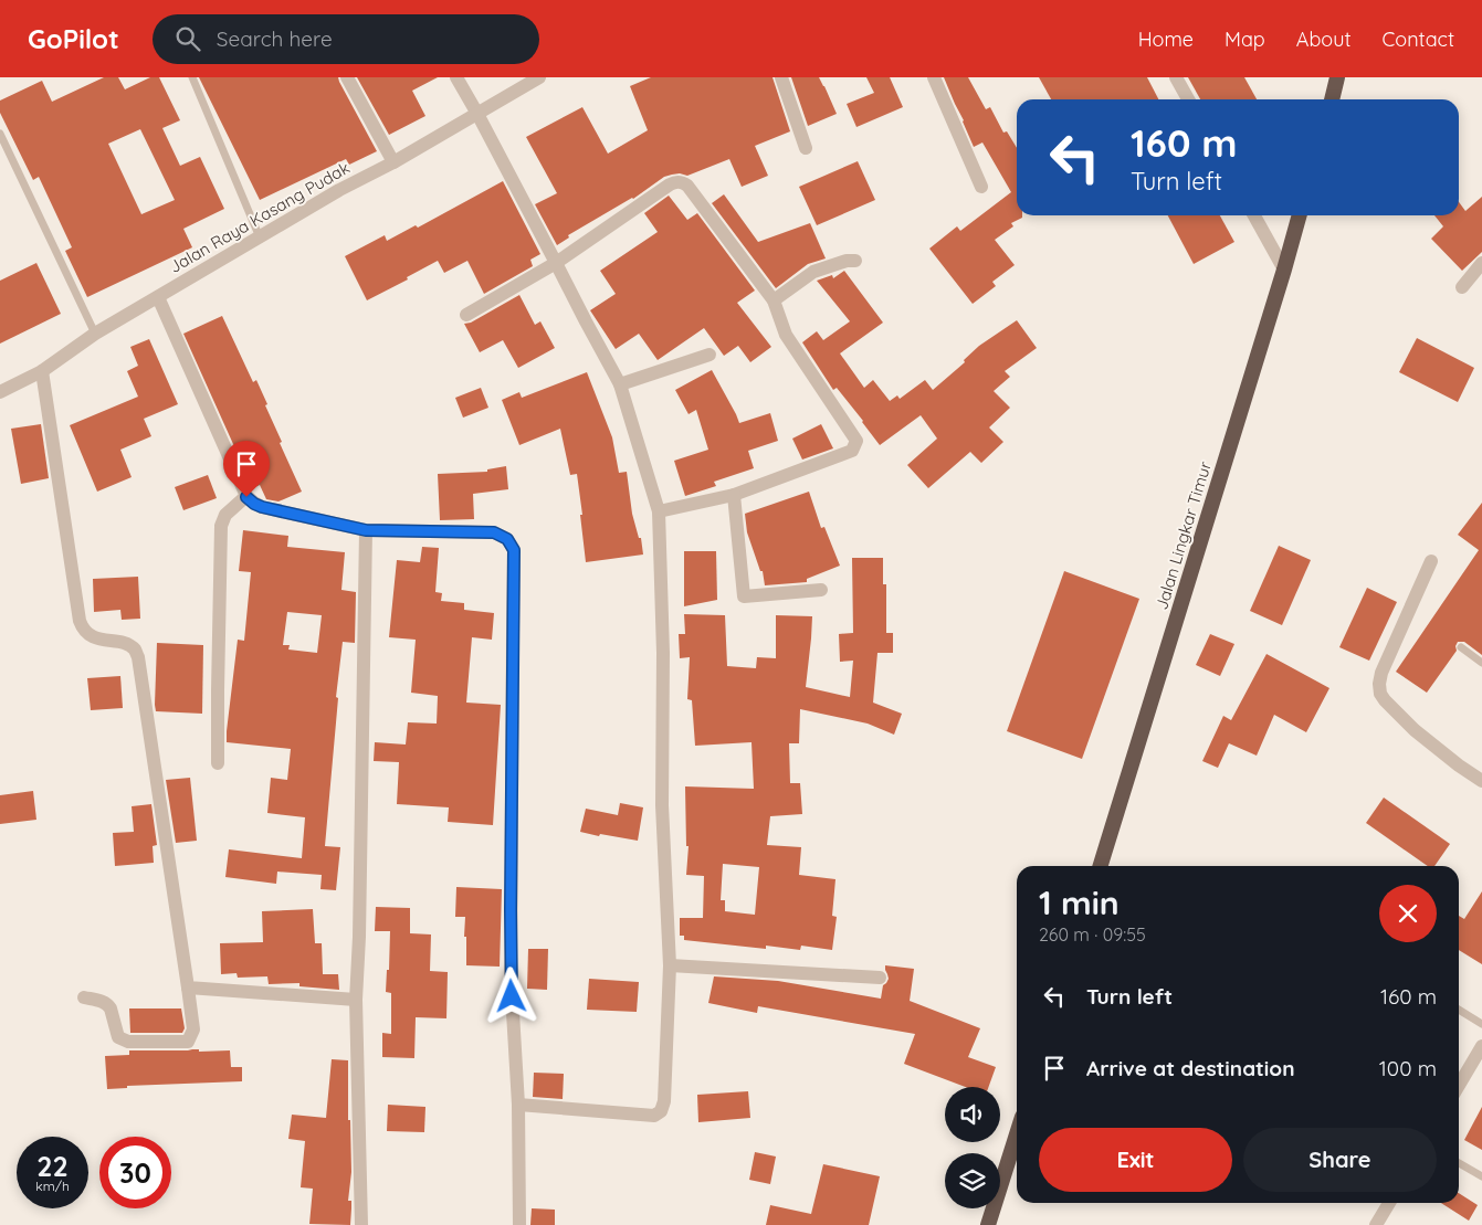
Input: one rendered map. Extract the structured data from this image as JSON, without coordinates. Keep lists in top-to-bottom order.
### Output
{
  "streets": {
    "highway": ["Jalan Lingkar Timur"],
    "street": ["Jalan Raya Kasang Pudak"]
  },
  "page": {
    "header": "GoPilot",
    "search": "Search here",
    "nav": [
      "Home",
      "Map",
      "About",
      "Contact"
    ],
    "turn": ["160 m", "Turn left"],
    "heading": ["1 min", "260 m · 09:55"],
    "list": [
      {
        "name": "Turn left",
        "value": "160 m"
      },
      {
        "name": "Arrive at destination",
        "value": "100 m"
      }
    ],
    "buttons": ["Exit", "Share"],
    "speed": "22 km/h",
    "limit": "30"
  }
}
